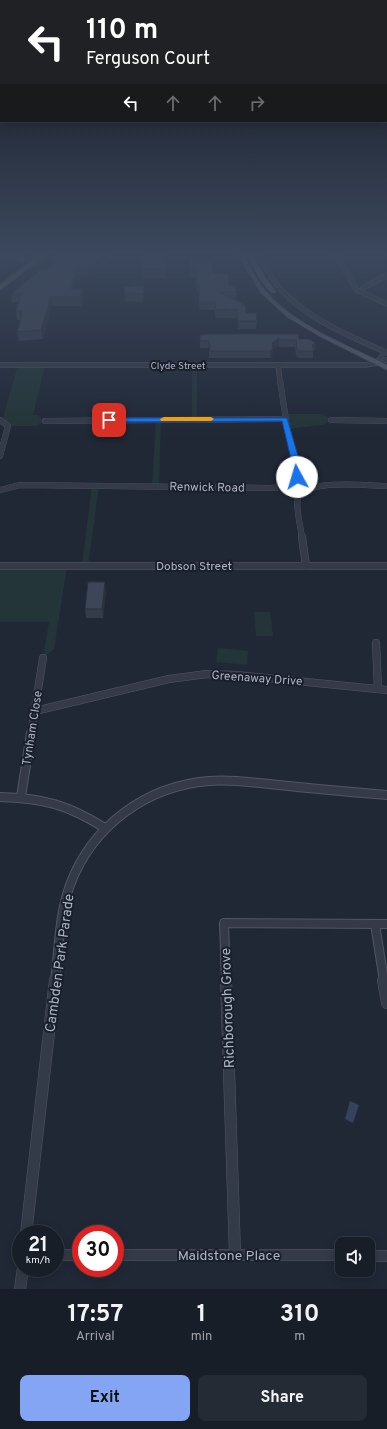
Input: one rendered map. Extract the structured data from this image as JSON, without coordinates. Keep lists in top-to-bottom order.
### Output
{
  "streets": {
    "street": [
      "Clyde Street",
      "Renwick Road",
      "Dobson Street",
      "Greenaway Drive",
      "Tynham Close",
      "Cambden Park Parade",
      "Richborough Grove",
      "Maidstone Place"
    ]
  },
  "crossings": [
    ["Clyde Street", "Renwick Road"],
    ["Greenaway Drive", "Tynham Close"],
    ["Richborough Grove", "Maidstone Place"]
  ],
  "page": {
    "turn": ["110 m", "Ferguson Court"],
    "speed": "21 km/h",
    "limit": "30",
    "eta": [
      "17:57",
      "Arrival",
      "1",
      "min",
      "310",
      "m"
    ],
    "buttons": ["Exit", "Share"]
  }
}
